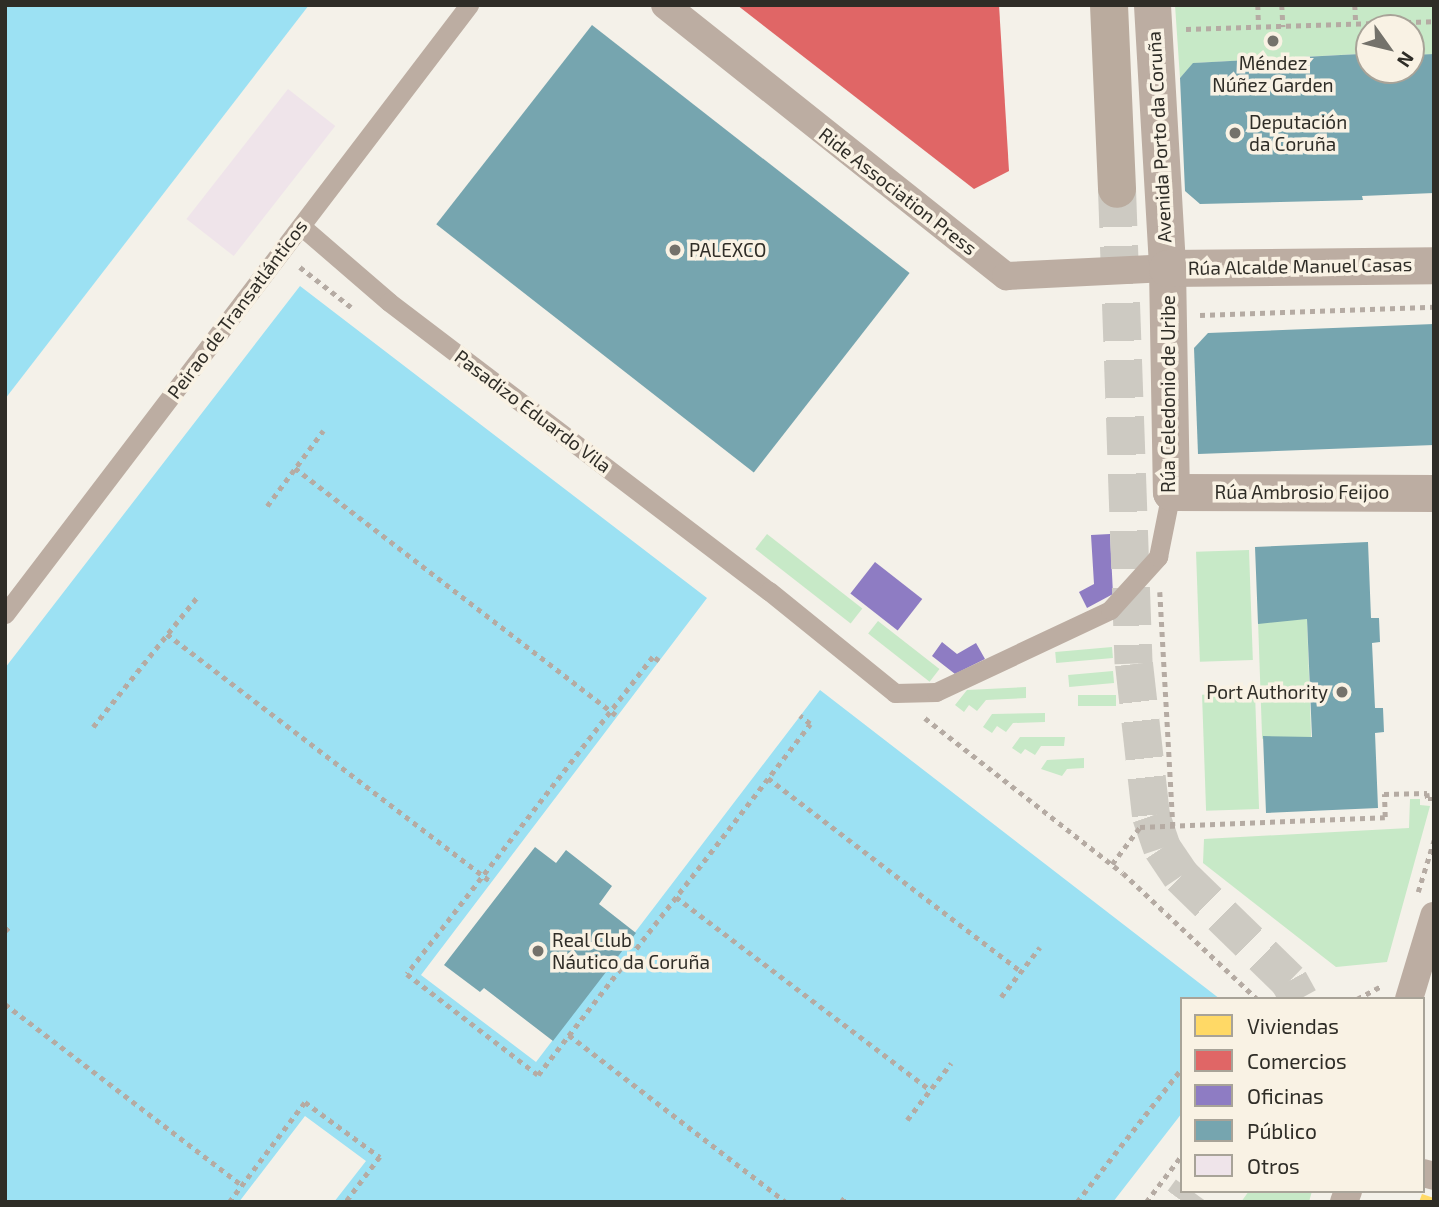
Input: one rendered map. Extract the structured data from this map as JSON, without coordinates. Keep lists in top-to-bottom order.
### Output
{
  "streets": {
    "street": [
      "Avenida Porto da Coruña",
      "Ride Association Press",
      "Rúa Alcalde Manuel Casas",
      "Rúa Celedonio de Uribe",
      "Rúa Ambrosio Feijoo"
    ],
    "lane": ["Peirao de Transatlánticos", "Pasadizo Eduardo Vila"]
  },
  "crossings": [
    ["Avenida Porto da Coruña", "Ride Association Press"],
    ["Avenida Porto da Coruña", "Rúa Alcalde Manuel Casas"],
    ["Avenida Porto da Coruña", "Rúa Celedonio de Uribe"],
    ["Ride Association Press", "Rúa Alcalde Manuel Casas"],
    ["Ride Association Press", "Rúa Celedonio de Uribe"],
    ["Rúa Alcalde Manuel Casas", "Rúa Celedonio de Uribe"],
    ["Peirao de Transatlánticos", "Pasadizo Eduardo Vila"],
    ["Rúa Celedonio de Uribe", "Rúa Ambrosio Feijoo"]
  ],
  "places": [
    "Méndez Núñez Garden",
    "Deputación da Coruña",
    "PALEXCO",
    "Port Authority",
    "Real Club Náutico da Coruña"
  ],
  "legend": [
    "Viviendas",
    "Comercios",
    "Oficinas",
    "Público",
    "Otros"
  ],
  "north": "bottom right"
}
